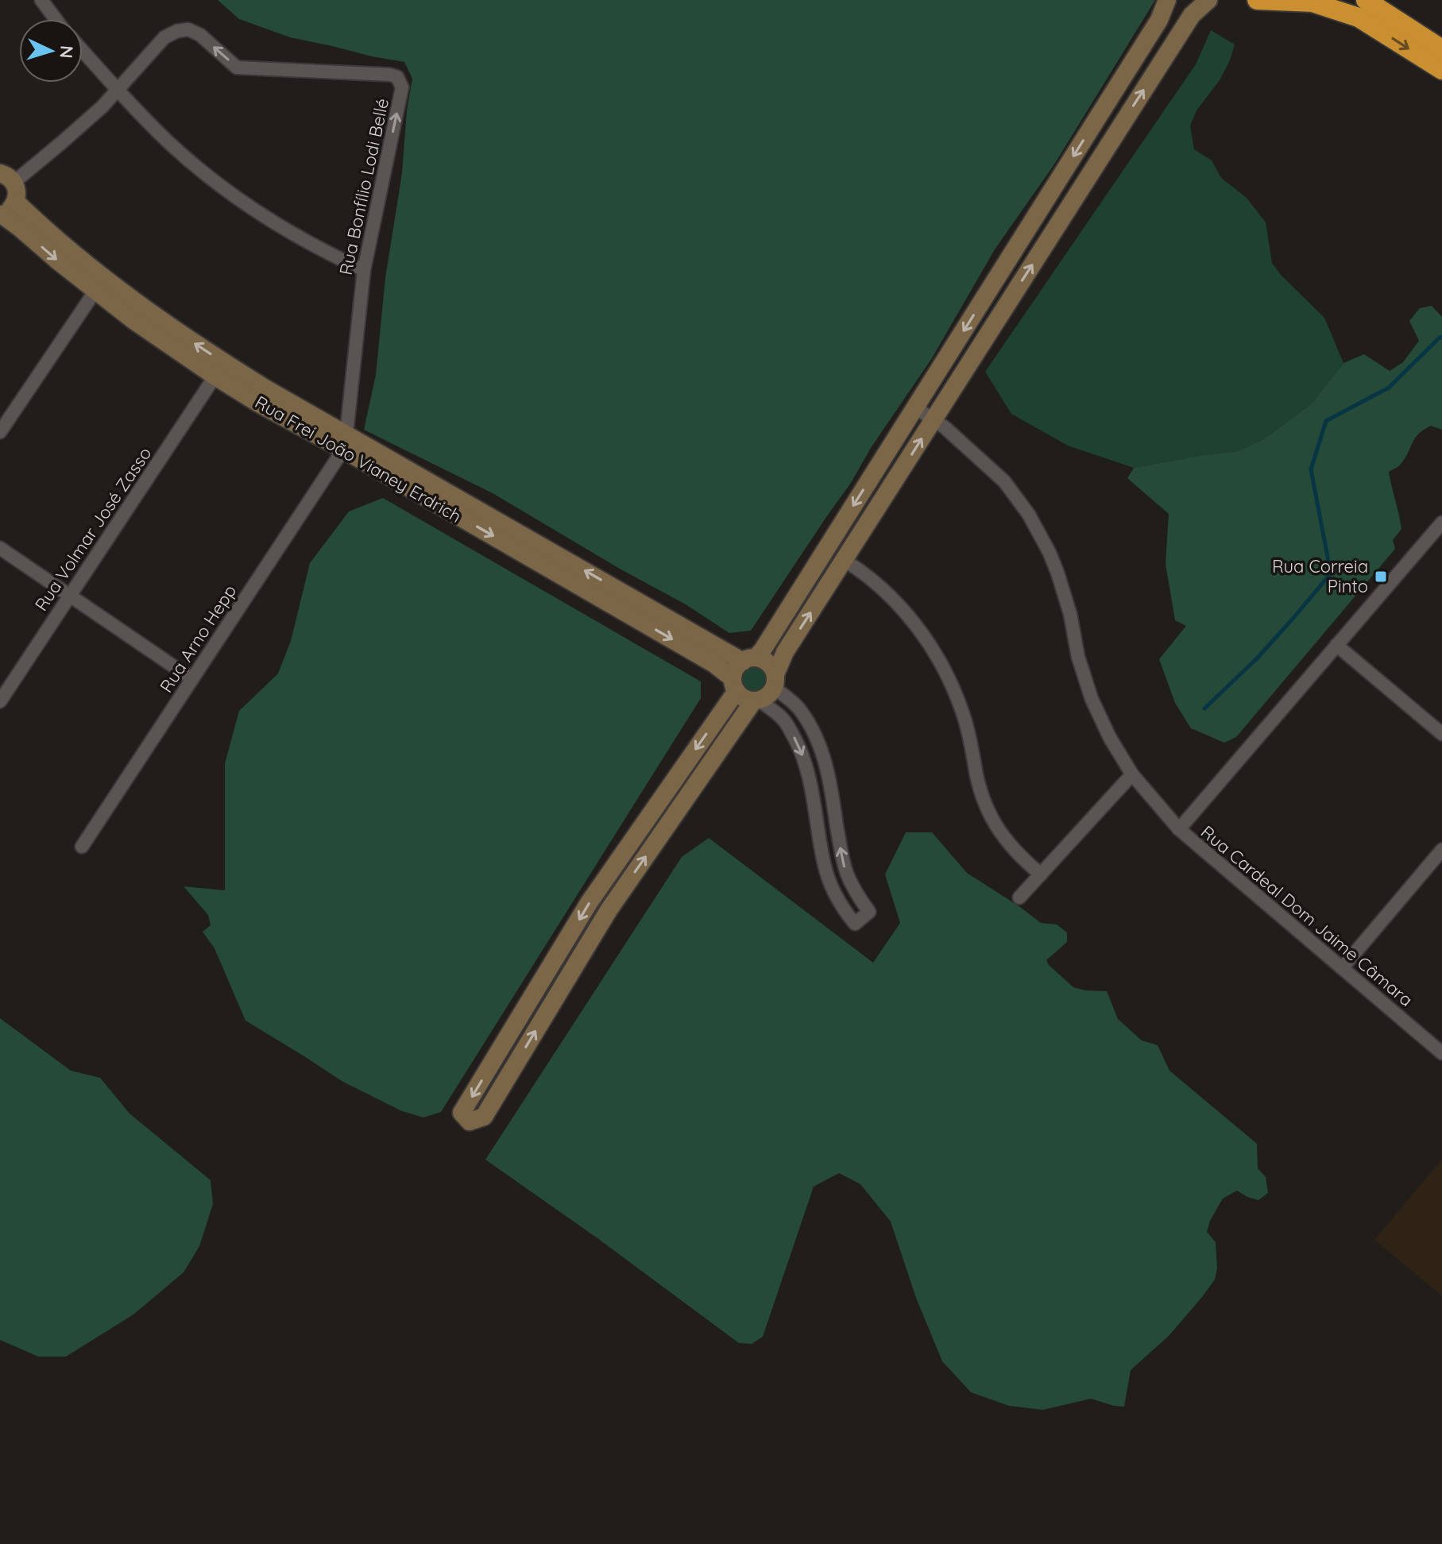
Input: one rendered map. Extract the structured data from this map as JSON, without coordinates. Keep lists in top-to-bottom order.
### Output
{
  "streets": {
    "street": [
      "Rua Bonfílio Lodi Bellé",
      "Rua Frei João Vianey Erdrich",
      "Rua Volmar José Zasso",
      "Rua Arno Hepp",
      "Rua Cardeal Dom Jaime Câmara"
    ]
  },
  "crossings": [
    ["Rua Bonfílio Lodi Bellé", "Rua Frei João Vianey Erdrich"],
    ["Rua Bonfílio Lodi Bellé", "Rua Arno Hepp"],
    ["Rua Frei João Vianey Erdrich", "Rua Volmar José Zasso"],
    ["Rua Frei João Vianey Erdrich", "Rua Arno Hepp"]
  ],
  "places": {
    "transit": ["Rua Correia Pinto"]
  },
  "north": "right"
}
